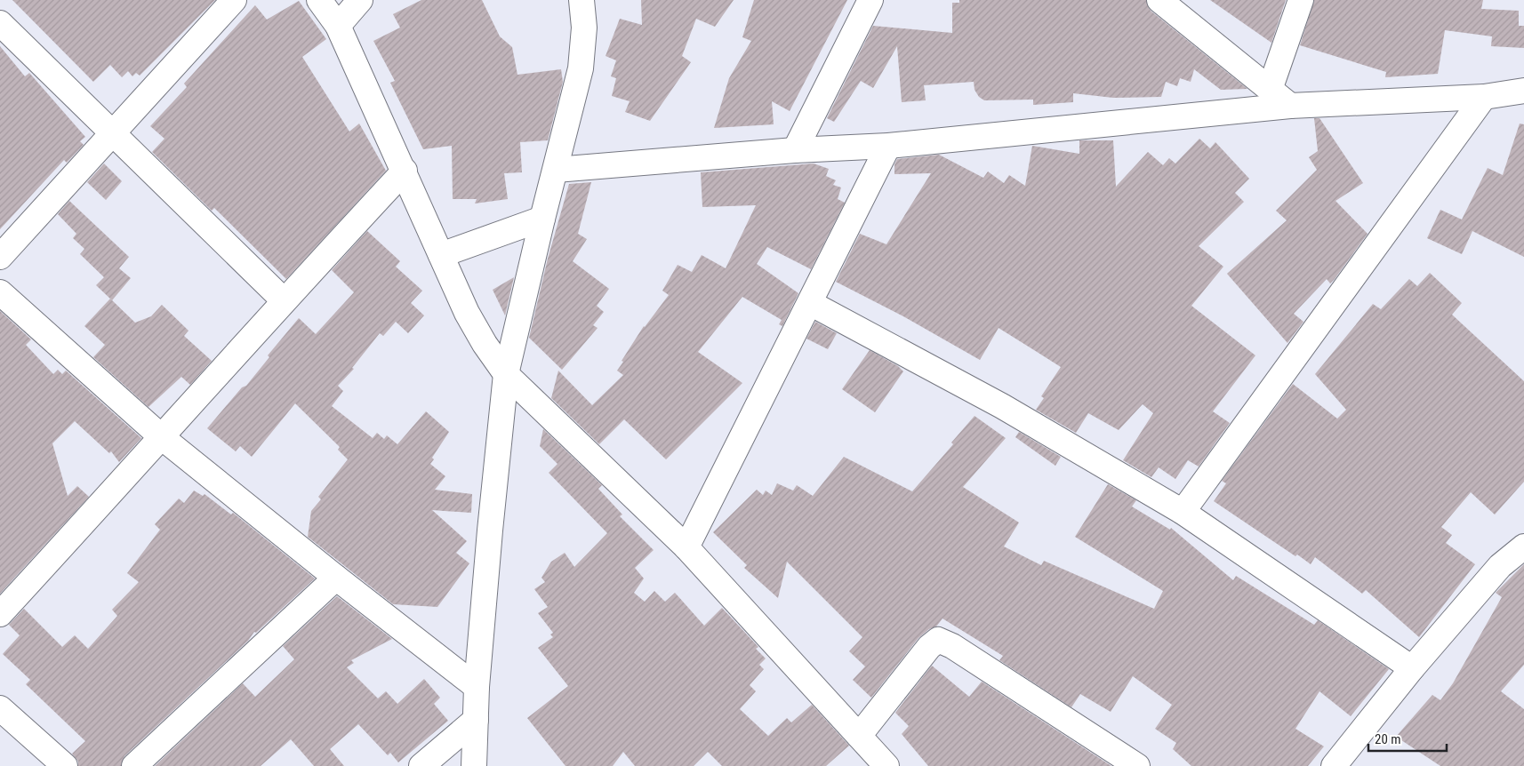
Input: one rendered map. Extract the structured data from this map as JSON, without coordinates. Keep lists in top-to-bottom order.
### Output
{
  "scale_bar": "20 m"
}
